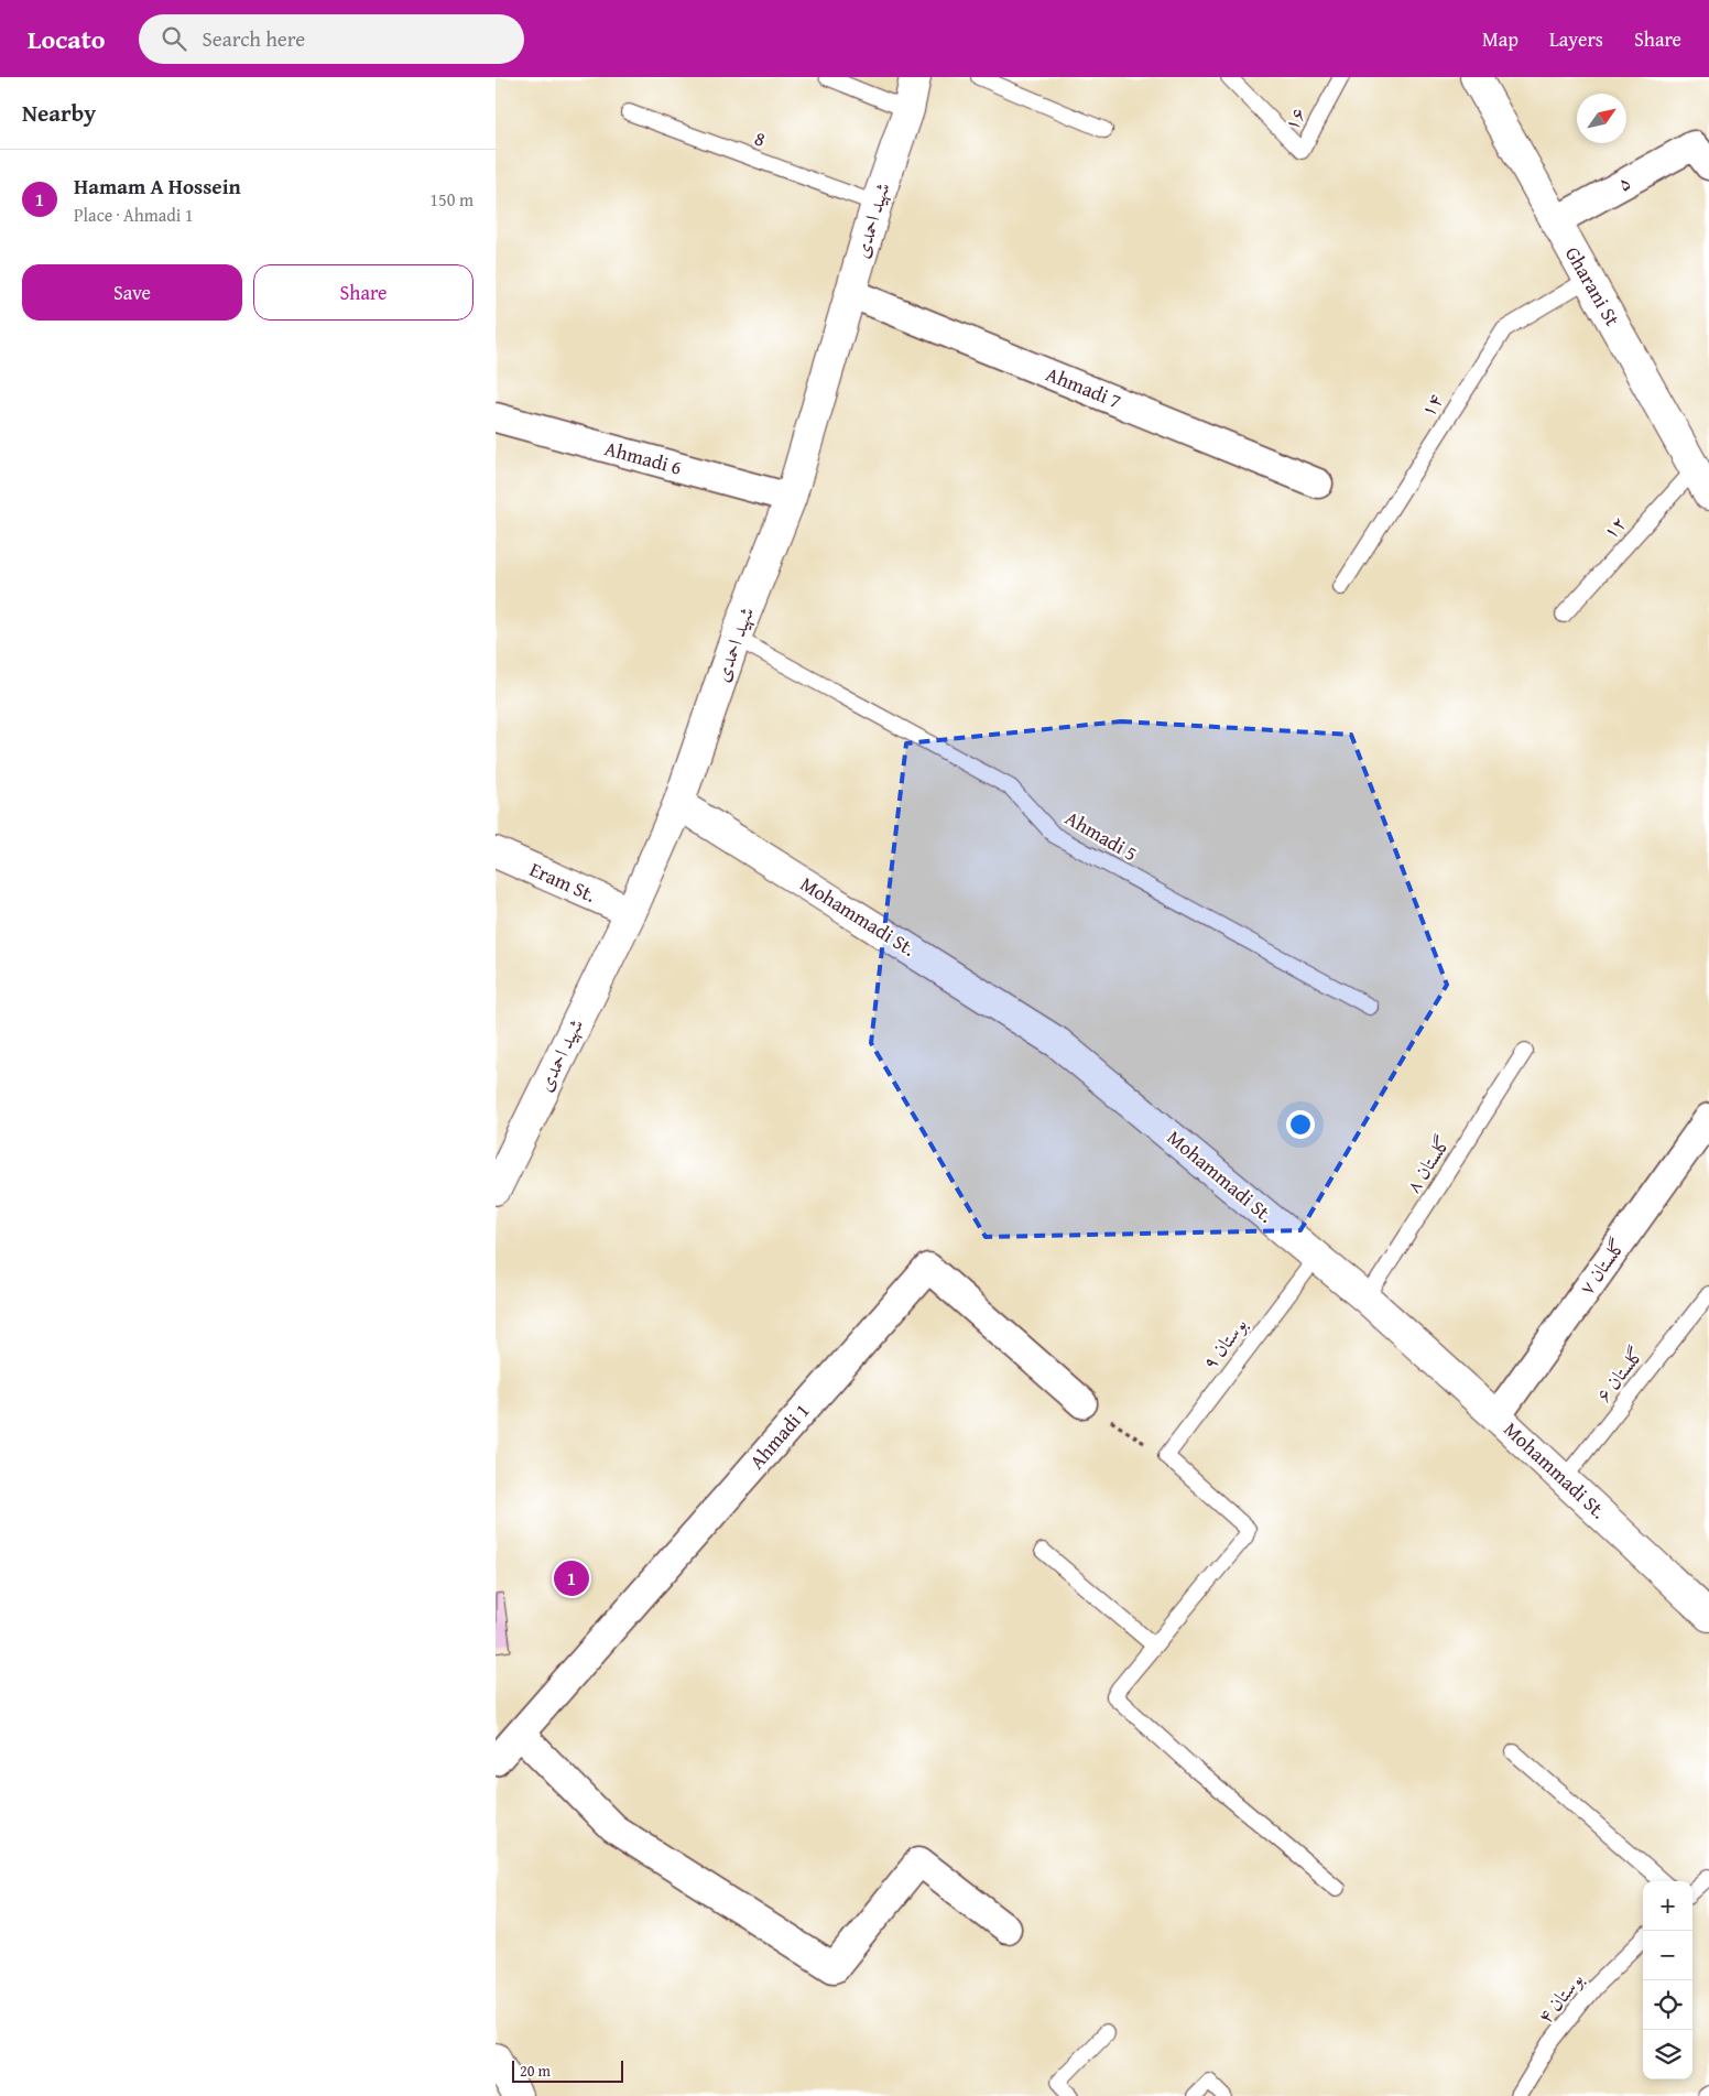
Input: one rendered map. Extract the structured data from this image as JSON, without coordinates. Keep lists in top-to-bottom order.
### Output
{
  "streets": {
    "street": [
      "۵",
      "شهید احمدی",
      "Gharani St",
      "Ahmadi 7",
      "Ahmadi 6",
      "Eram St.",
      "Mohammadi St.",
      "گلستان ۷",
      "Ahmadi 1"
    ],
    "lane": [
      "۱۶",
      "8",
      "۱۴",
      "۱۲",
      "Ahmadi 5",
      "گلستان ۸",
      "بوستان ۹",
      "گلستان ۶",
      "بوستان ۴"
    ]
  },
  "crossings": [
    ["8", "شهید احمدی"],
    ["۵", "Gharani St"],
    ["شهید احمدی", "Ahmadi 7"],
    ["شهید احمدی", "Ahmadi 6"],
    ["شهید احمدی", "Ahmadi 5"],
    ["شهید احمدی", "Eram St."],
    ["شهید احمدی", "Mohammadi St."],
    ["Gharani St", "۱۴"],
    ["Gharani St", "۱۲"],
    ["Mohammadi St.", "گلستان ۸"],
    ["Mohammadi St.", "گلستان ۷"],
    ["Mohammadi St.", "بوستان ۹"],
    ["Mohammadi St.", "گلستان ۶"]
  ],
  "scale_bar": "20 m",
  "north": "top right",
  "page": {
    "header": "Locato",
    "search": "Search here",
    "nav": ["Map", "Layers", "Share"],
    "heading": "Nearby",
    "list": [
      {
        "mark": "1",
        "name": "Hamam A Hossein",
        "note": "Place · Ahmadi 1",
        "value": "150 m"
      }
    ],
    "buttons": ["Save", "Share"],
    "pins": "1",
    "map_buttons": ["+", "−"],
    "scale": "20 m"
  }
}
